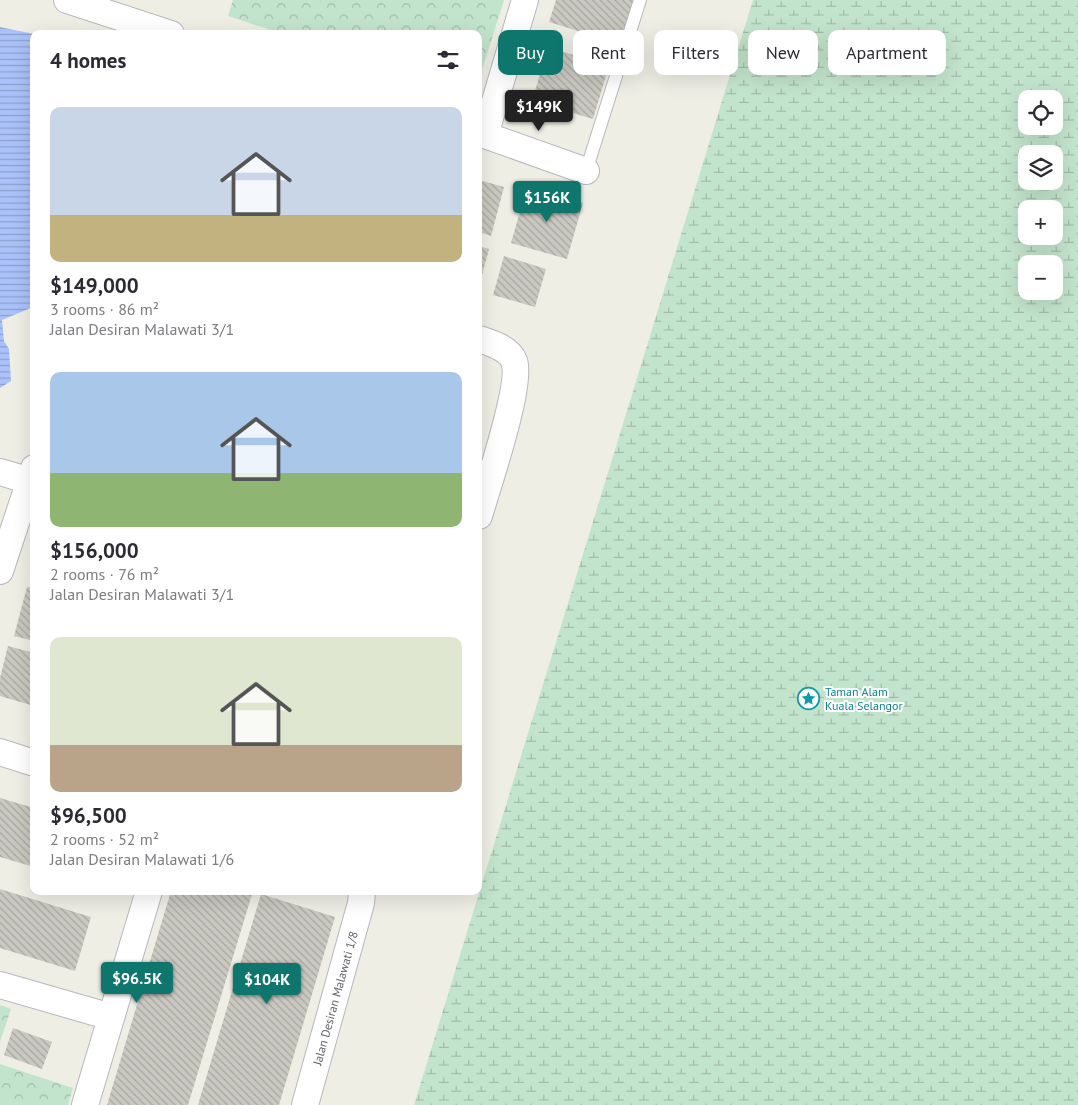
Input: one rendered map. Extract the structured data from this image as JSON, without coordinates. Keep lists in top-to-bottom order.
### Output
{
  "streets": {
    "street": ["Jalan Desiran Malawati 1/8"]
  },
  "places": {
    "place": ["Taman Alam Kuala Selangor"]
  },
  "page": {
    "chip": [
      "Buy",
      "Rent",
      "Filters",
      "New",
      "Apartment"
    ],
    "heading": "4 homes",
    "map_buttons": ["+", "−"],
    "price": [
      "$149K",
      "$156K",
      "$96.5K",
      "$104K"
    ],
    "list": [
      {
        "name": "$149,000",
        "note": "3 rooms · 86 m² · Jalan Desiran Malawati 3/1"
      },
      {
        "name": "$156,000",
        "note": "2 rooms · 76 m² · Jalan Desiran Malawati 3/1"
      },
      {
        "name": "$96,500",
        "note": "2 rooms · 52 m² · Jalan Desiran Malawati 1/6"
      }
    ]
  }
}
